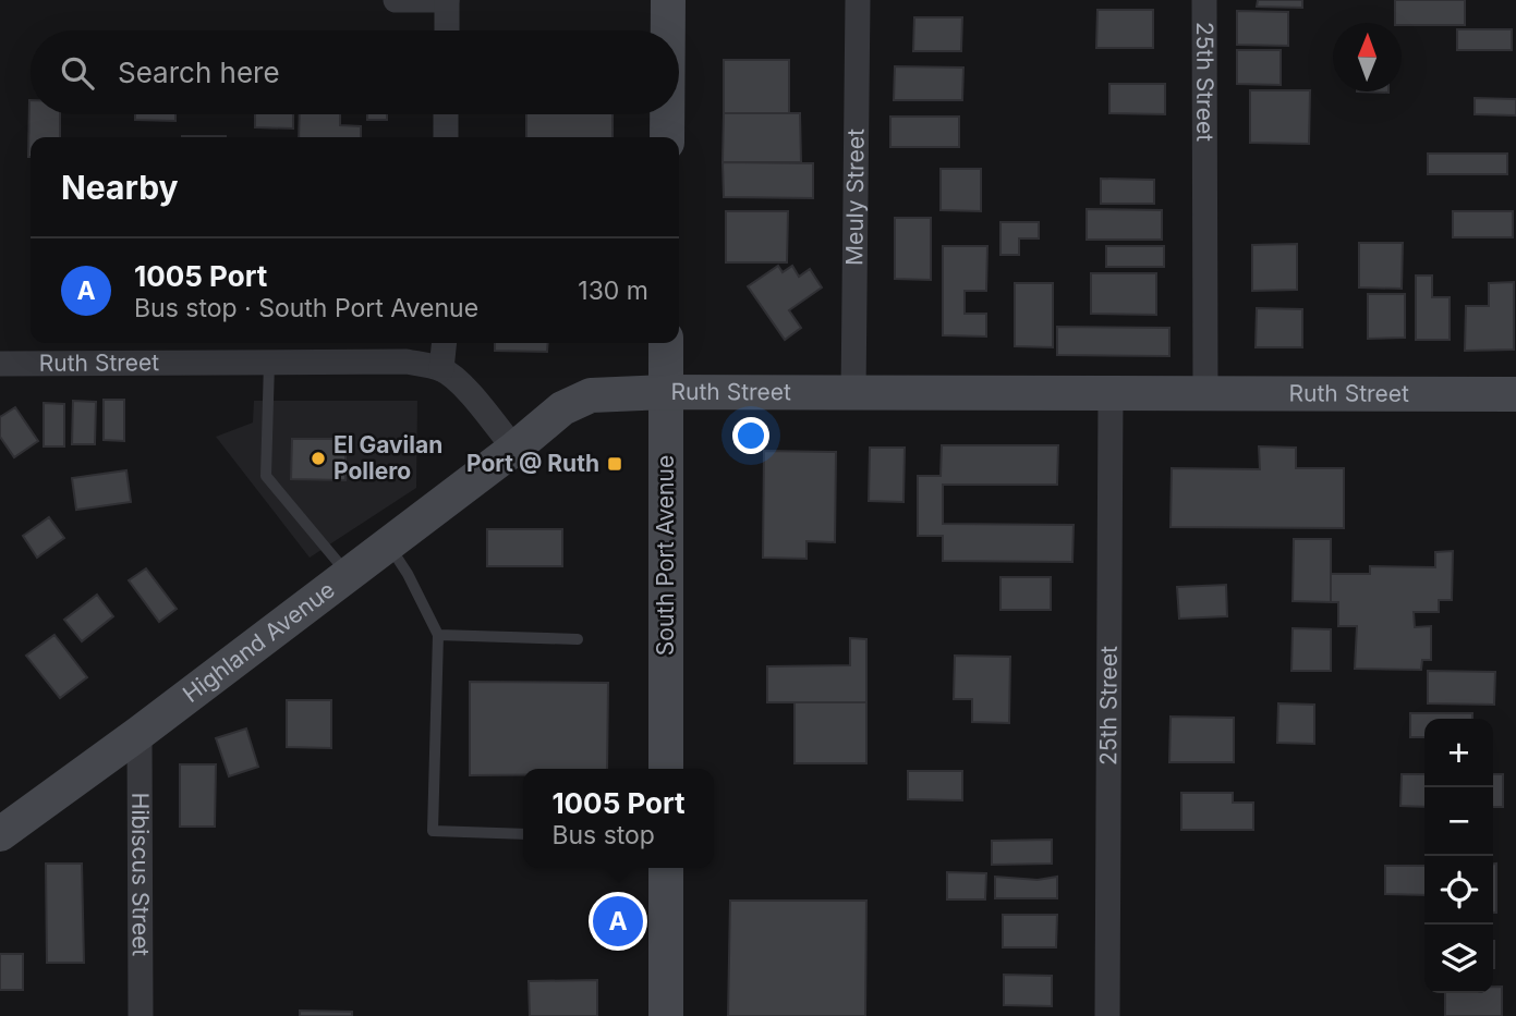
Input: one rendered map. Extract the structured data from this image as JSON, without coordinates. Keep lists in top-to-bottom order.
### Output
{
  "streets": {
    "street": [
      "25th Street",
      "Meuly Street",
      "Ruth Street",
      "South Port Avenue",
      "Highland Avenue",
      "Hibiscus Street"
    ]
  },
  "crossings": [
    ["25th Street", "Ruth Street"],
    ["Meuly Street", "Ruth Street"],
    ["Ruth Street", "South Port Avenue"],
    ["Ruth Street", "Highland Avenue"],
    ["Highland Avenue", "Hibiscus Street"]
  ],
  "places": {
    "other": ["El Gavilan Pollero"],
    "transit": ["Port @ Ruth"]
  },
  "north": "top",
  "page": {
    "search": "Search here",
    "heading": "Nearby",
    "list": [
      {
        "mark": "A",
        "name": "1005 Port",
        "note": "Bus stop · South Port Avenue",
        "value": "130 m"
      }
    ],
    "map_buttons": ["+", "−"],
    "popup": ["1005 Port", "Bus stop"],
    "pins": "A"
  }
}
